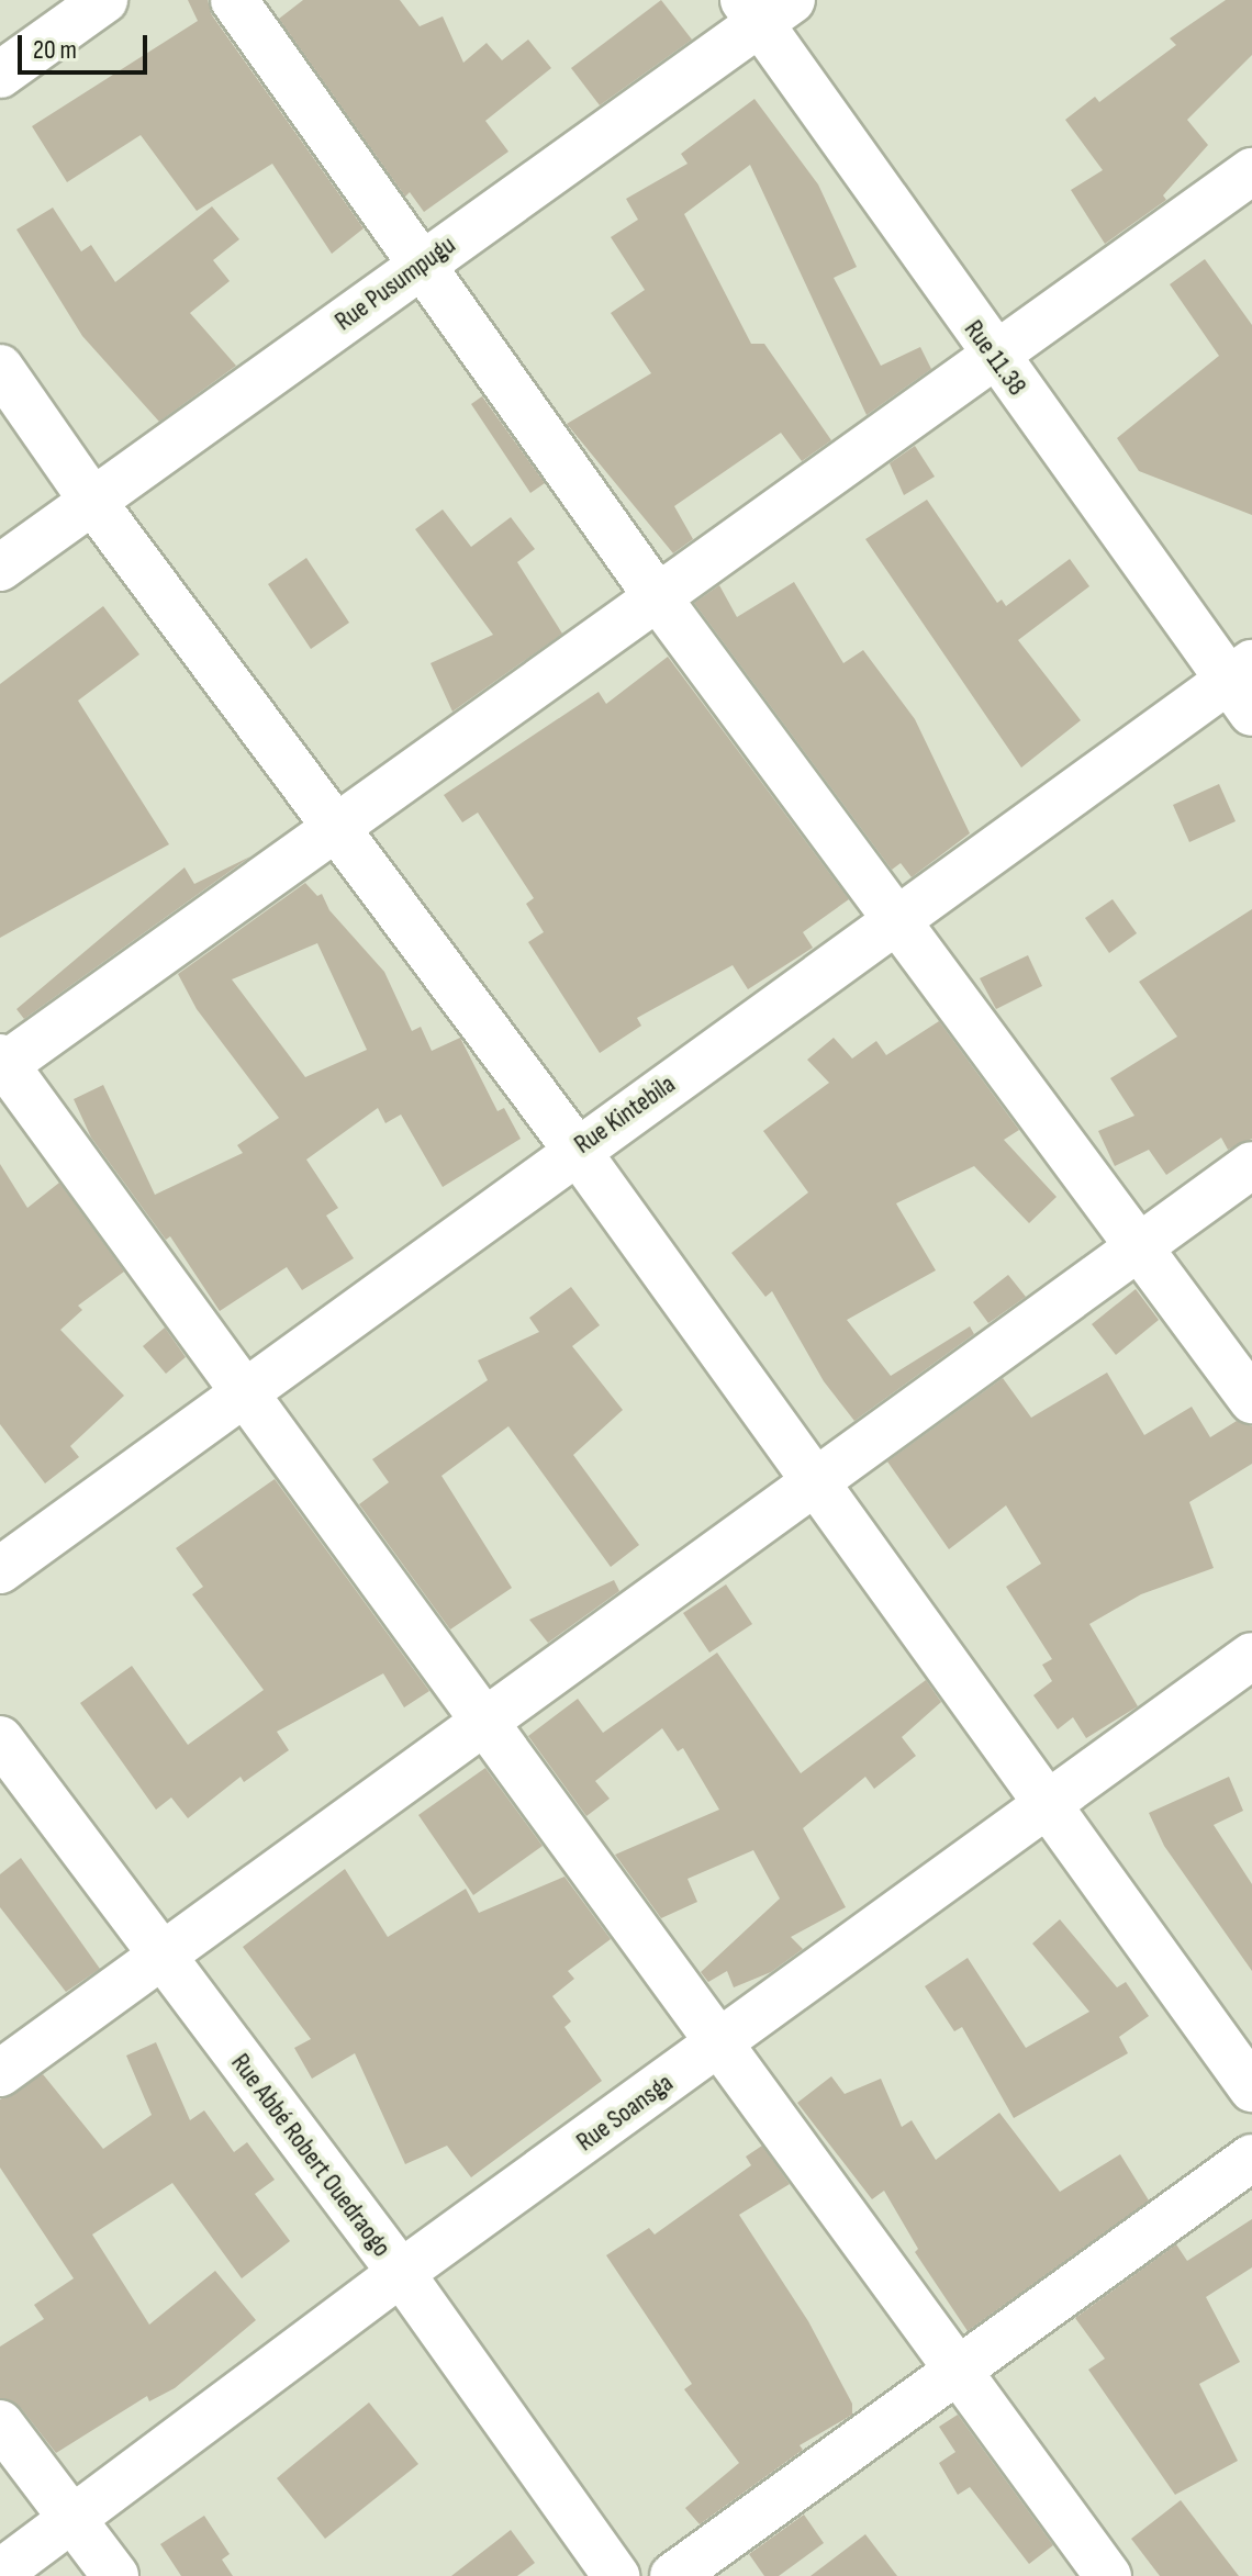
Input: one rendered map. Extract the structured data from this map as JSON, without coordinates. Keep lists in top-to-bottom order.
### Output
{
  "streets": {
    "street": [
      "Rue Pusumpugu",
      "Rue 11.38",
      "Rue Kintebila",
      "Rue Soansga",
      "Rue Abbé Robert Ouedraogo"
    ]
  },
  "crossings": [
    ["Rue Pusumpugu", "Rue 11.38"],
    ["Rue 11.38", "Rue Kintebila"],
    ["Rue Soansga", "Rue Abbé Robert Ouedraogo"]
  ],
  "scale_bar": "20 m"
}
